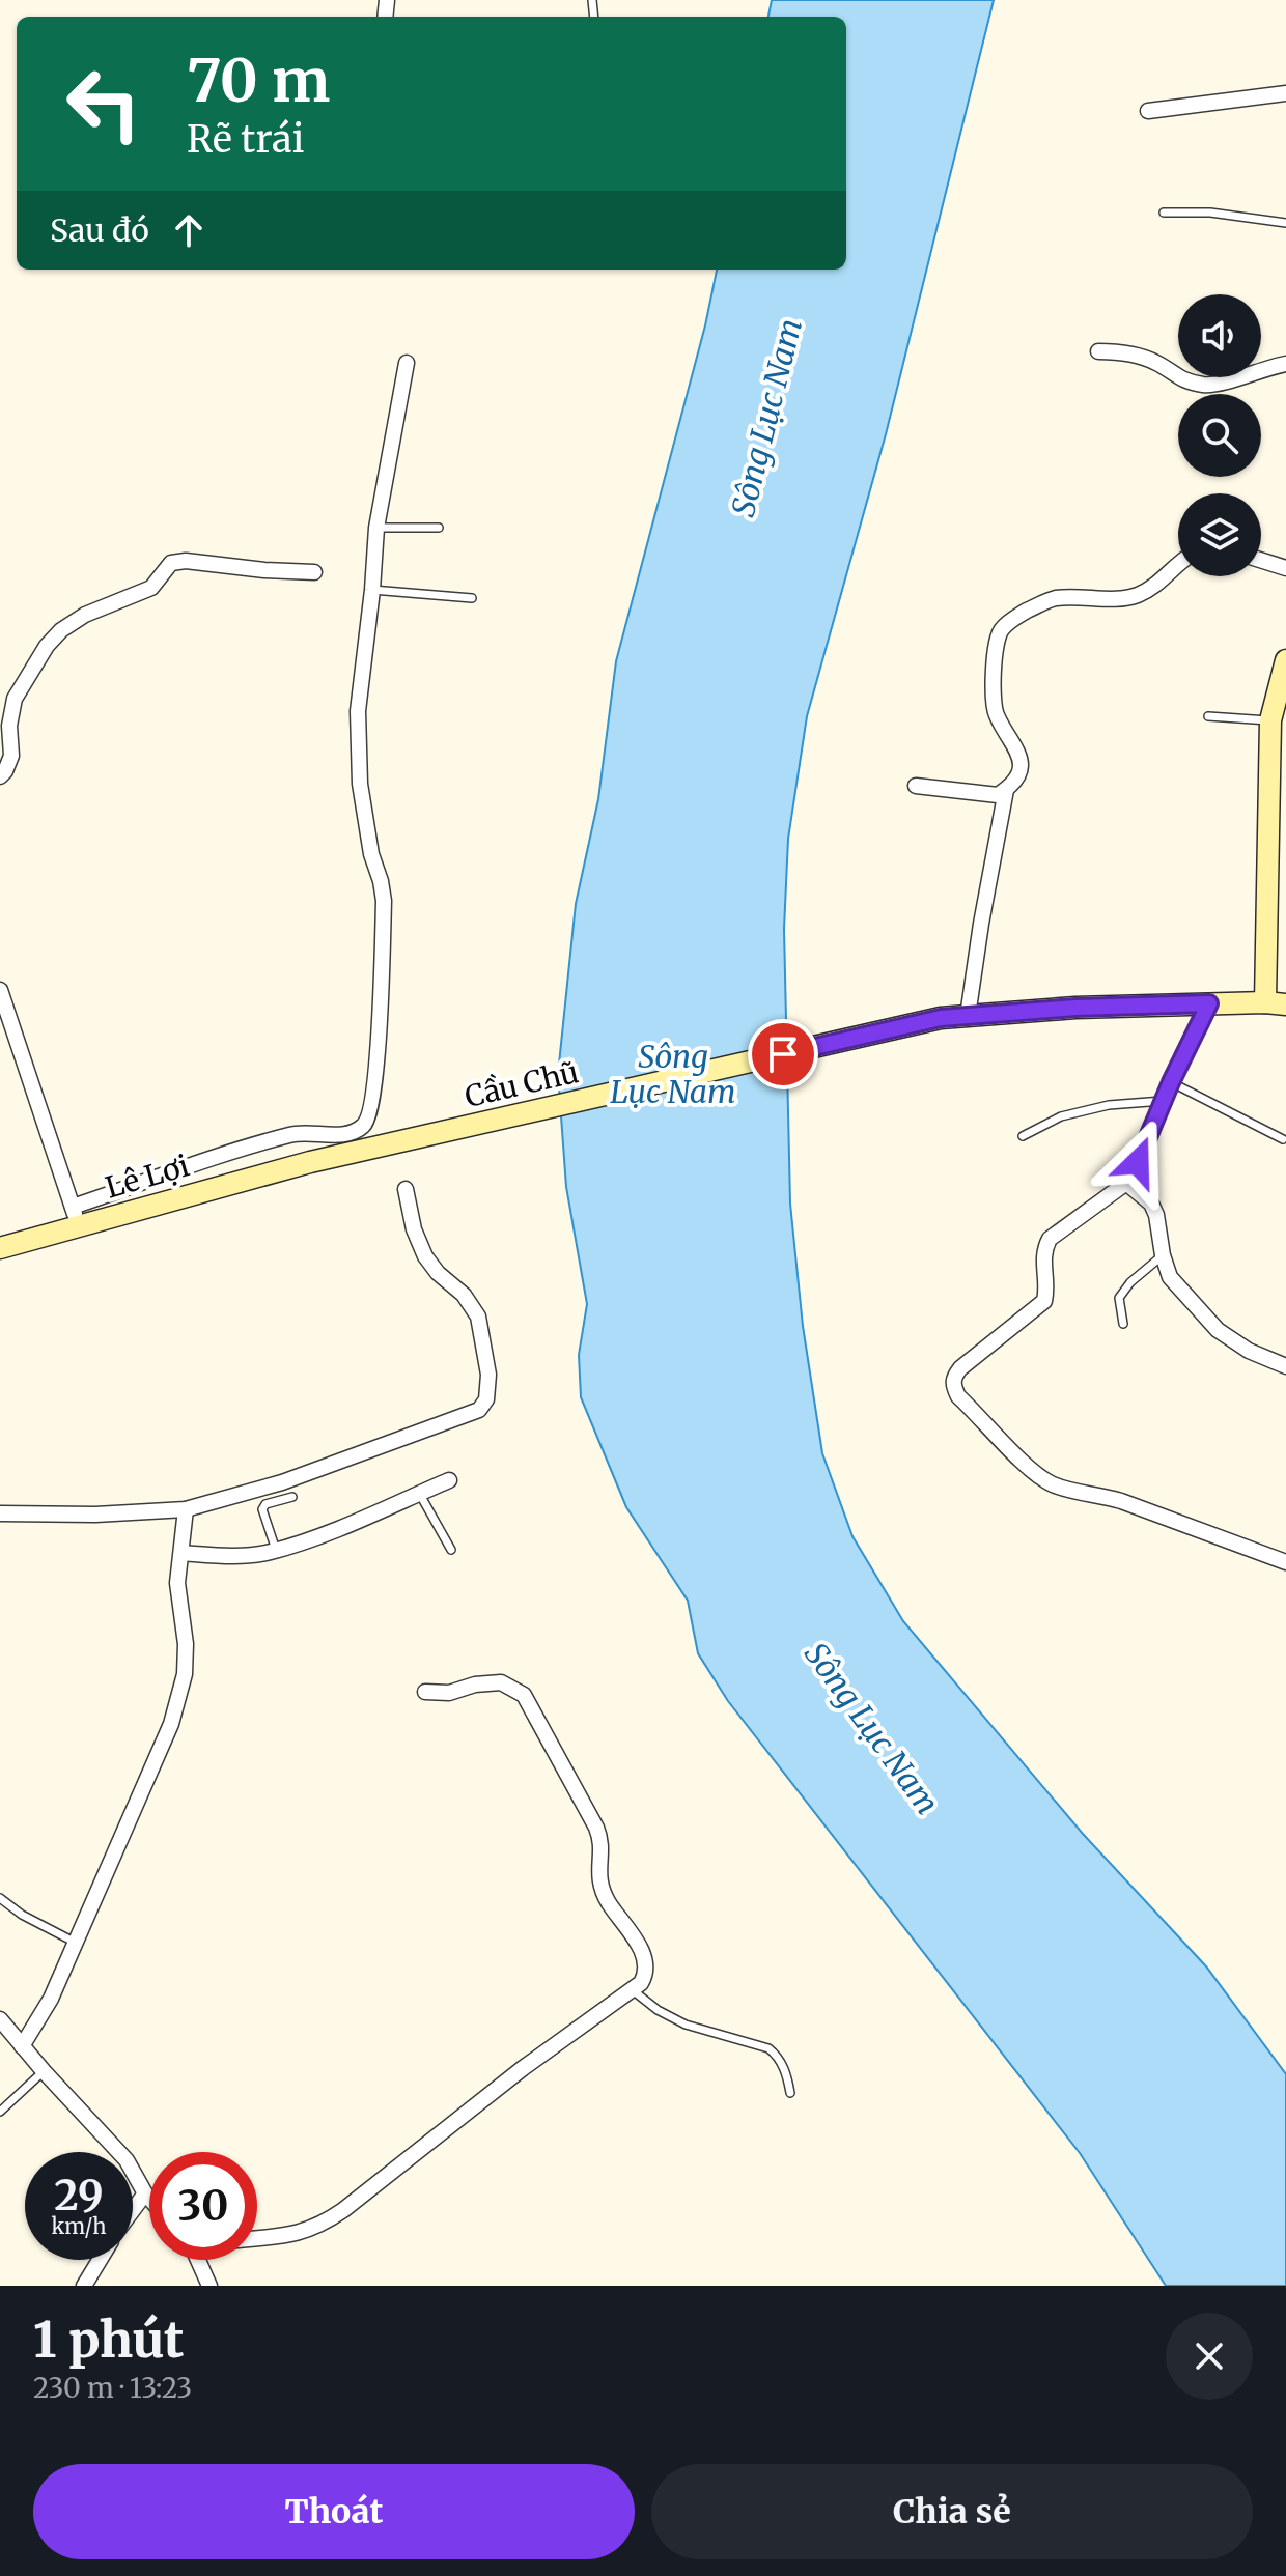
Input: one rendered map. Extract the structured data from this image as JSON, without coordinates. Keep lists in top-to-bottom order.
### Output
{
  "streets": {
    "street": ["Cầu Chũ", "Lê Lợi"]
  },
  "crossings": [
    ["Cầu Chũ", "Lê Lợi"]
  ],
  "water": ["Sông Lục Nam"],
  "page": {
    "turn": ["70 m", "Rẽ trái"],
    "then": "Sau đó",
    "speed": "29 km/h",
    "limit": "30",
    "heading": ["1 phút", "230 m · 13:23"],
    "buttons": ["Thoát", "Chia sẻ"]
  }
}
